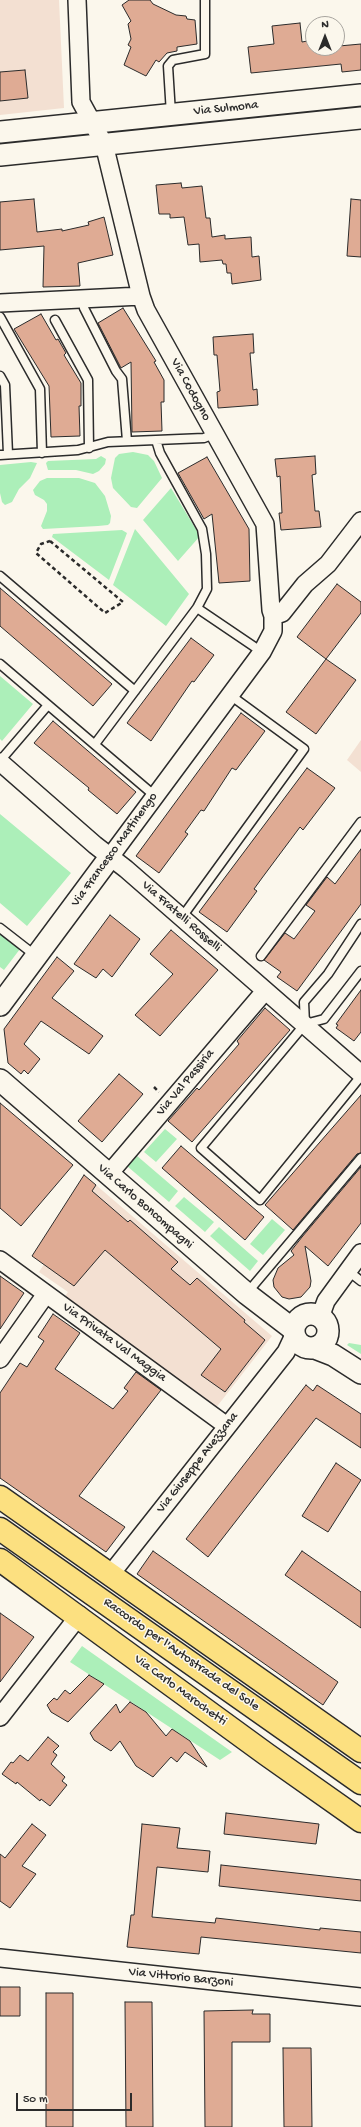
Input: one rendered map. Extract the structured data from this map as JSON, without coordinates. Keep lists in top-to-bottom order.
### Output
{
  "streets": {
    "main road": ["Raccordo per l'Autostrada del Sole", "Via Carlo Marochetti"],
    "street": [
      "Via Sulmona",
      "Via Codogno",
      "Via Francesco Martinengo",
      "Via Fratelli Rosselli",
      "Via Val Passiria",
      "Via Carlo Boncompagni",
      "Via Privata Val Maggia",
      "Via Giuseppe Avezzana",
      "Via Vittorio Barzoni"
    ]
  },
  "crossings": [
    ["Via Sulmona", "Via Codogno"],
    ["Via Codogno", "Via Francesco Martinengo"],
    ["Via Francesco Martinengo", "Via Fratelli Rosselli"],
    ["Via Fratelli Rosselli", "Via Val Passiria"],
    ["Via Val Passiria", "Via Carlo Boncompagni"],
    ["Via Carlo Boncompagni", "Via Giuseppe Avezzana"],
    ["Via Privata Val Maggia", "Via Giuseppe Avezzana"]
  ],
  "scale_bar": "50 m",
  "north": "top"
}
